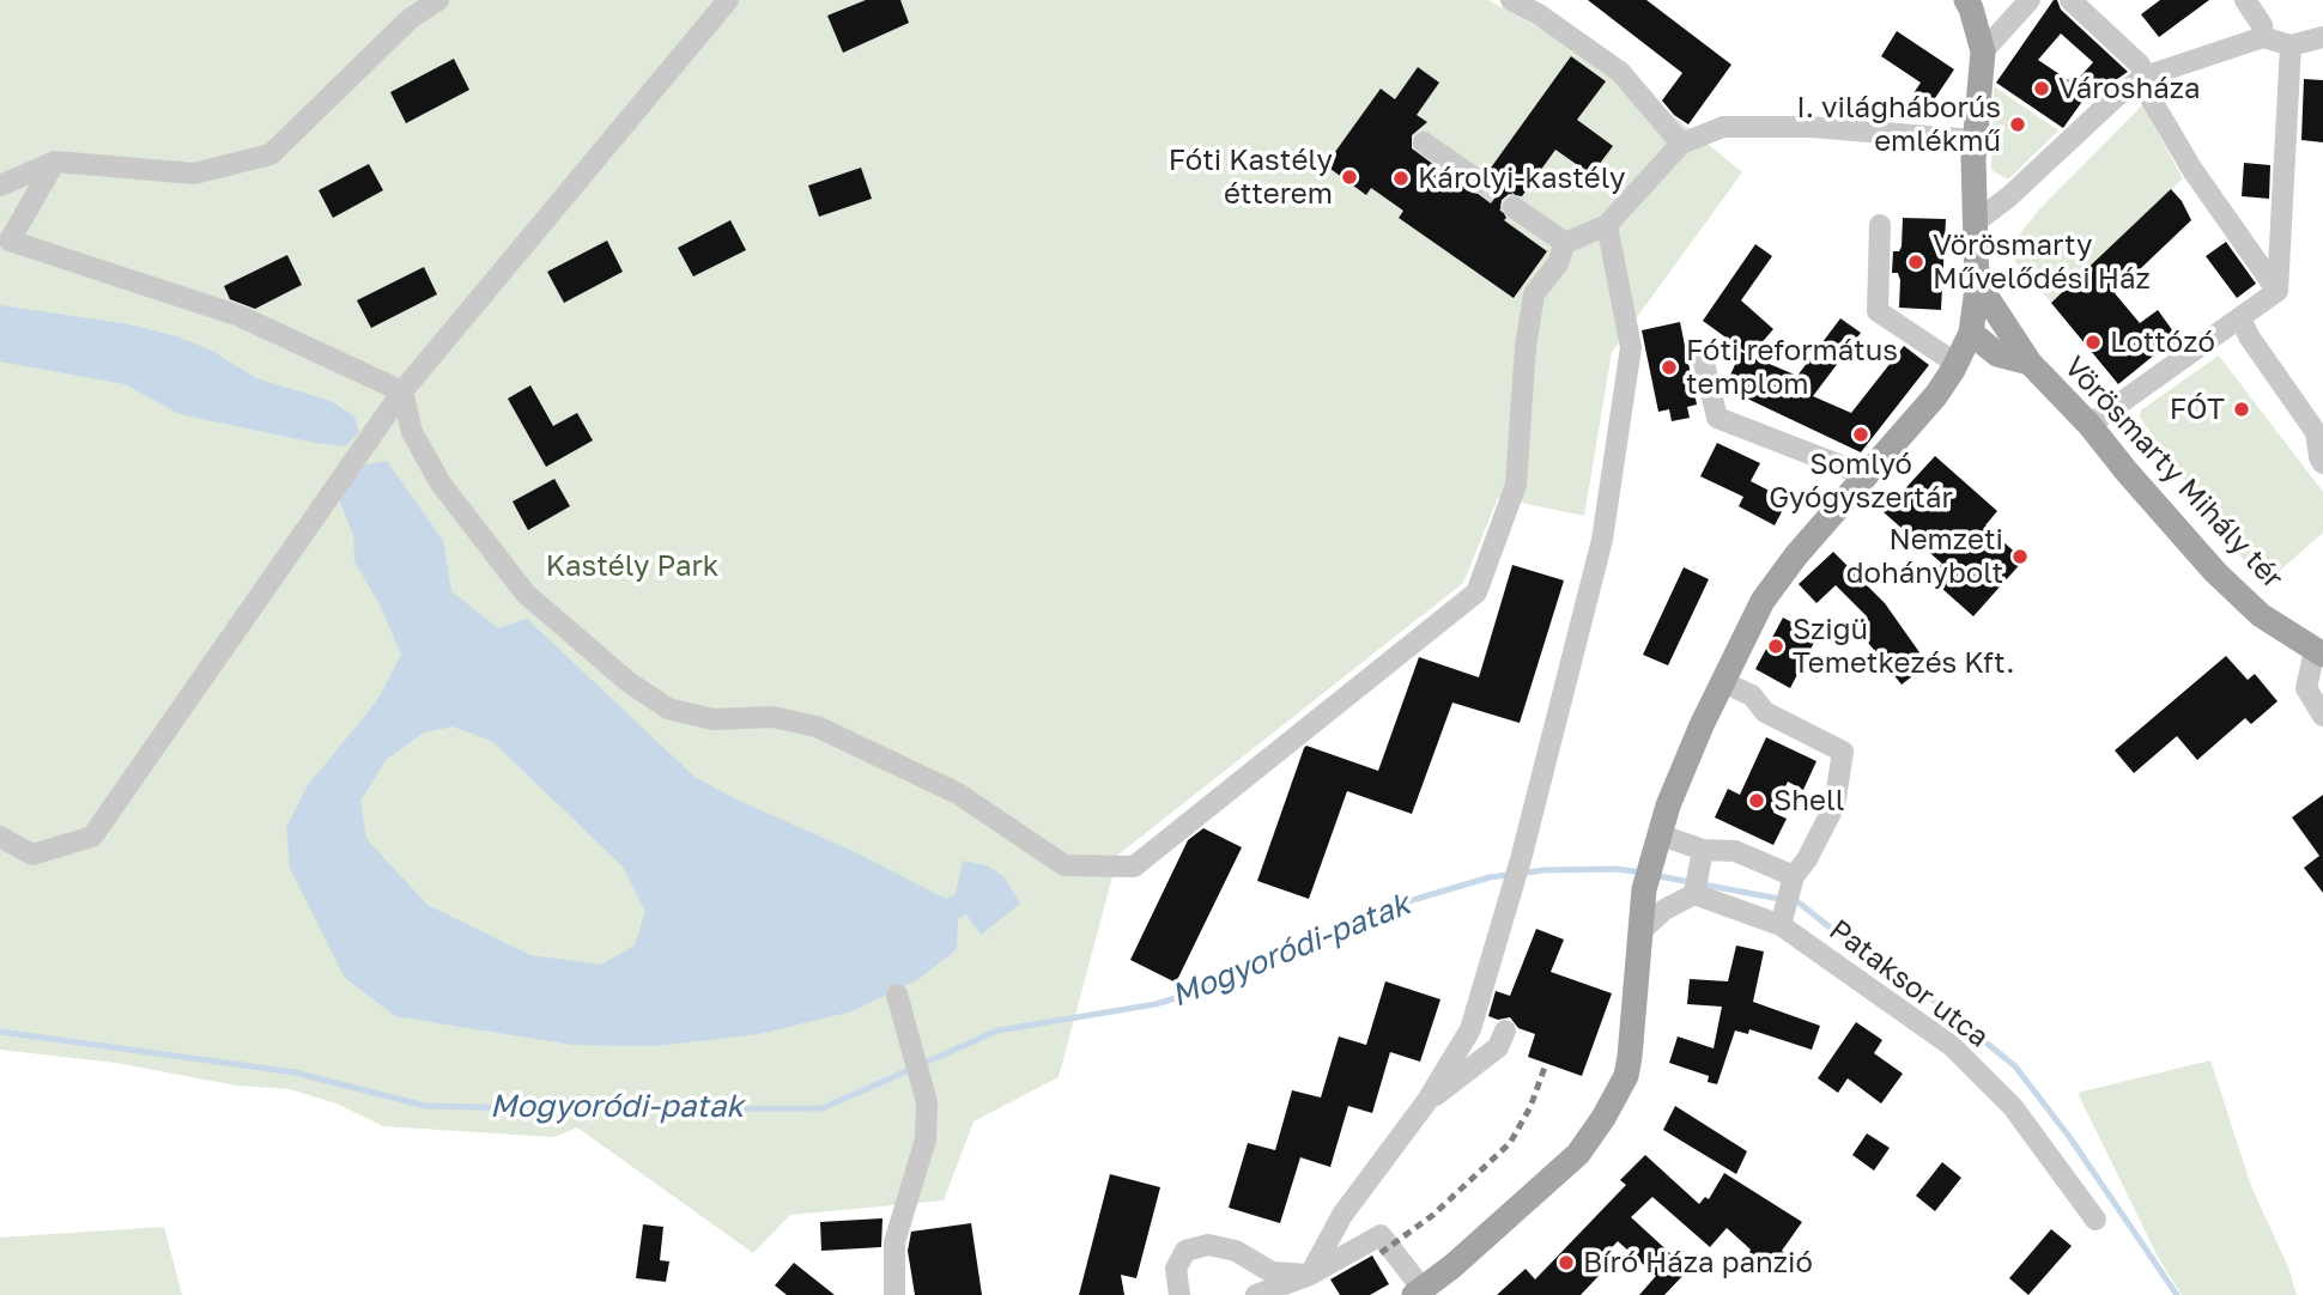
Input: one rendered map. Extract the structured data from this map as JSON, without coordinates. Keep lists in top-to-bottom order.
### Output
{
  "streets": {
    "main road": ["Vörösmarty Mihály tér"],
    "street": ["Pataksor utca"]
  },
  "water": ["Mogyoródi-patak"],
  "parks": ["Kastély Park"],
  "places": [
    "Városháza",
    "I. világháborús emlékmű",
    "Fóti Kastély étterem",
    "Károlyi-kastély",
    "Vörösmarty Művelődési Ház",
    "Lottózó",
    "Fóti református templom",
    "FÓT",
    "Somlyó Gyógyszertár",
    "Nemzeti dohánybolt",
    "Szigü Temetkezés Kft.",
    "Shell",
    "Bíró Háza panzió"
  ]
}
